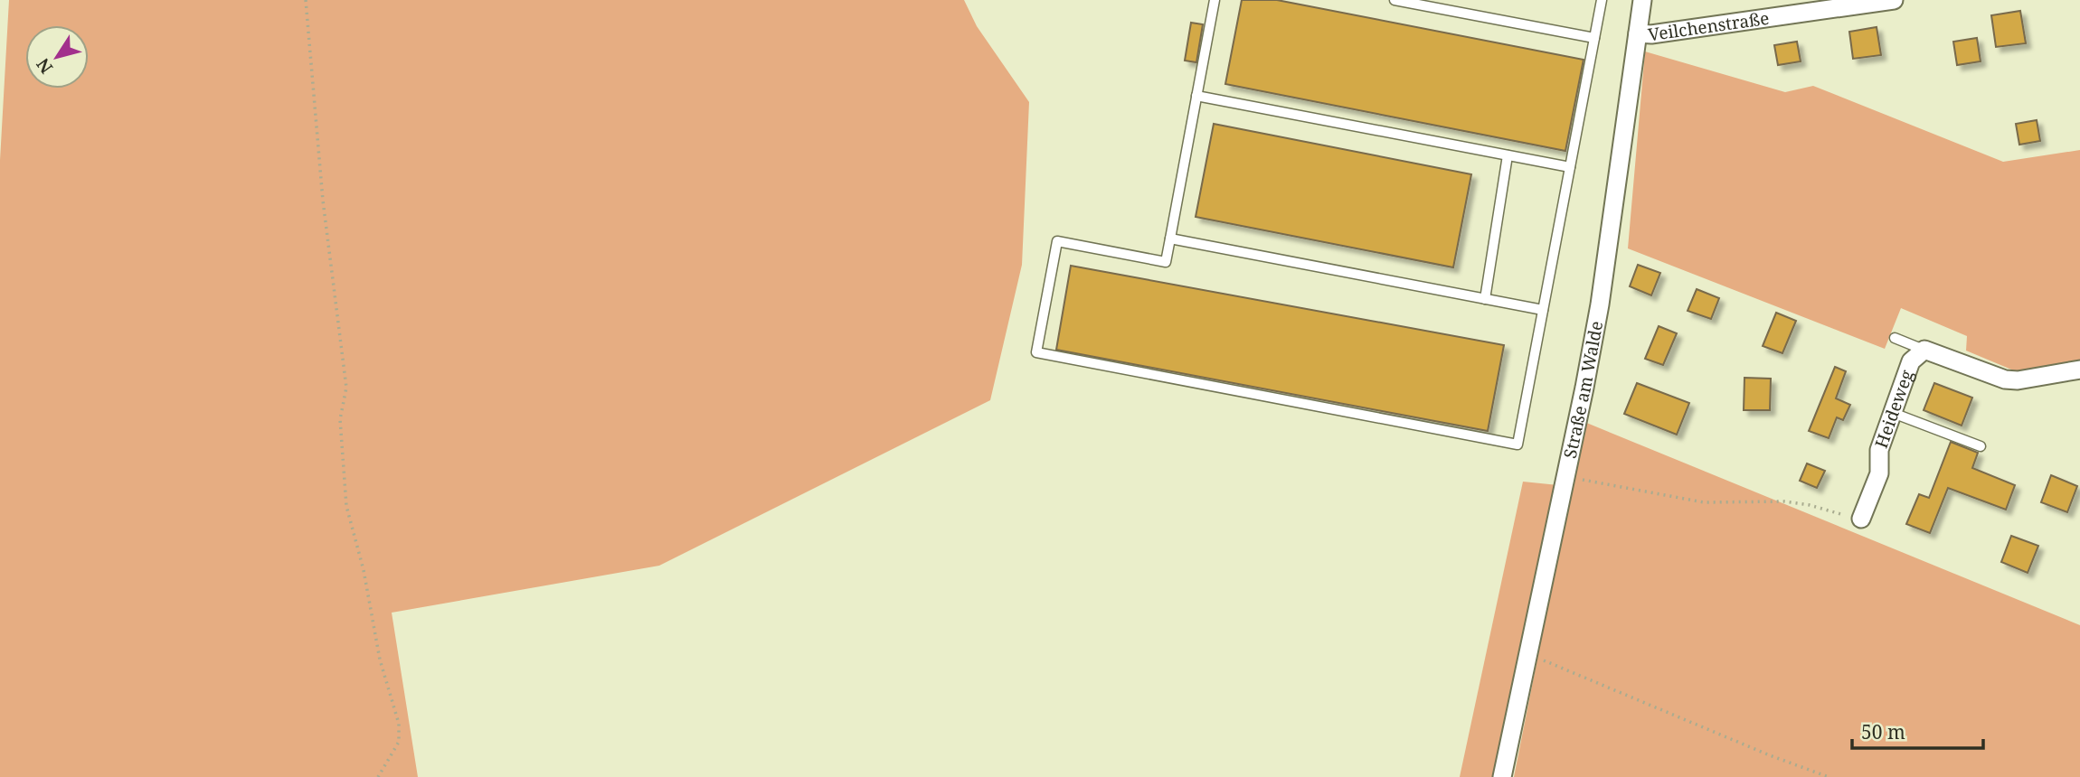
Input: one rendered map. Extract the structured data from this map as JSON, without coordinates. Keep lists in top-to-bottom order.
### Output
{
  "streets": {
    "street": ["Veilchenstraße", "Straße am Walde", "Heideweg"]
  },
  "crossings": [
    ["Veilchenstraße", "Straße am Walde"]
  ],
  "scale_bar": "50 m",
  "north": "bottom left"
}
